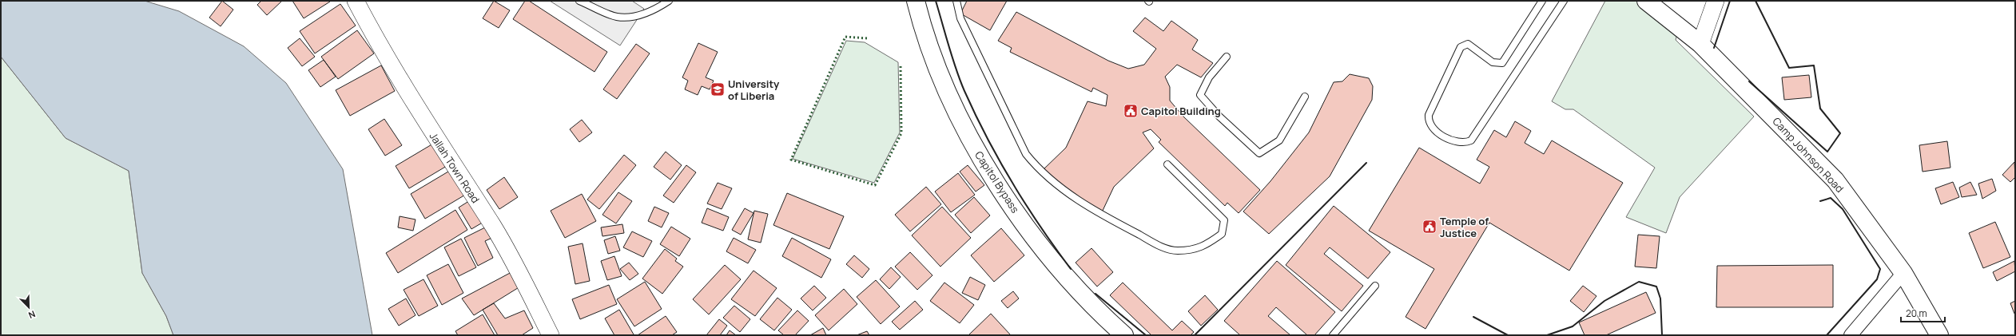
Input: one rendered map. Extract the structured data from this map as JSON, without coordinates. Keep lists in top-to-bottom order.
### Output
{
  "streets": {
    "main road": ["Camp Johnson Road", "Capitol Bypass"],
    "street": ["Jallah Town Road"]
  },
  "places": {
    "school or university": ["University of Liberia"],
    "public building": ["Capitol Building", "Temple of Justice"]
  },
  "scale_bar": "20 m",
  "north": "bottom right"
}
